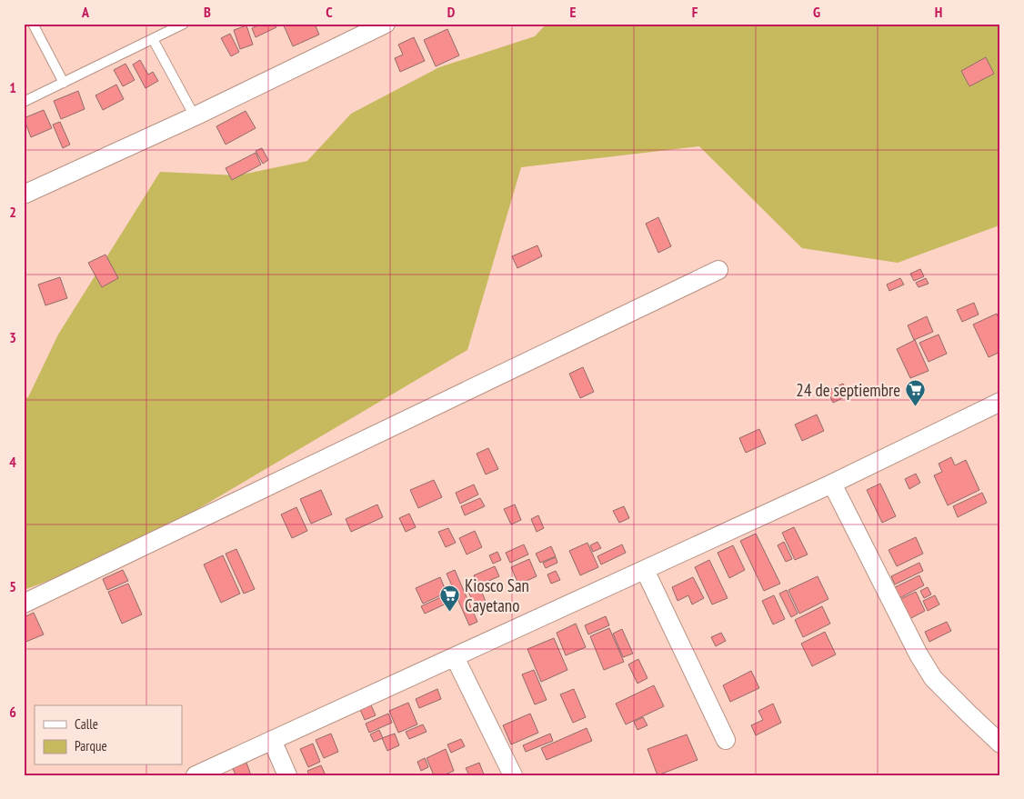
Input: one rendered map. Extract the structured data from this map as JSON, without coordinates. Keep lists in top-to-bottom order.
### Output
{
  "places": {
    "supermarket": ["24 de septiembre", "Kiosco San Cayetano"]
  },
  "legend": ["Calle", "Parque"],
  "grid": {
    "columns": [
      "A",
      "B",
      "C",
      "D",
      "E",
      "F",
      "G",
      "H"
    ],
    "rows": [
      "1",
      "2",
      "3",
      "4",
      "5",
      "6"
    ]
  }
}
